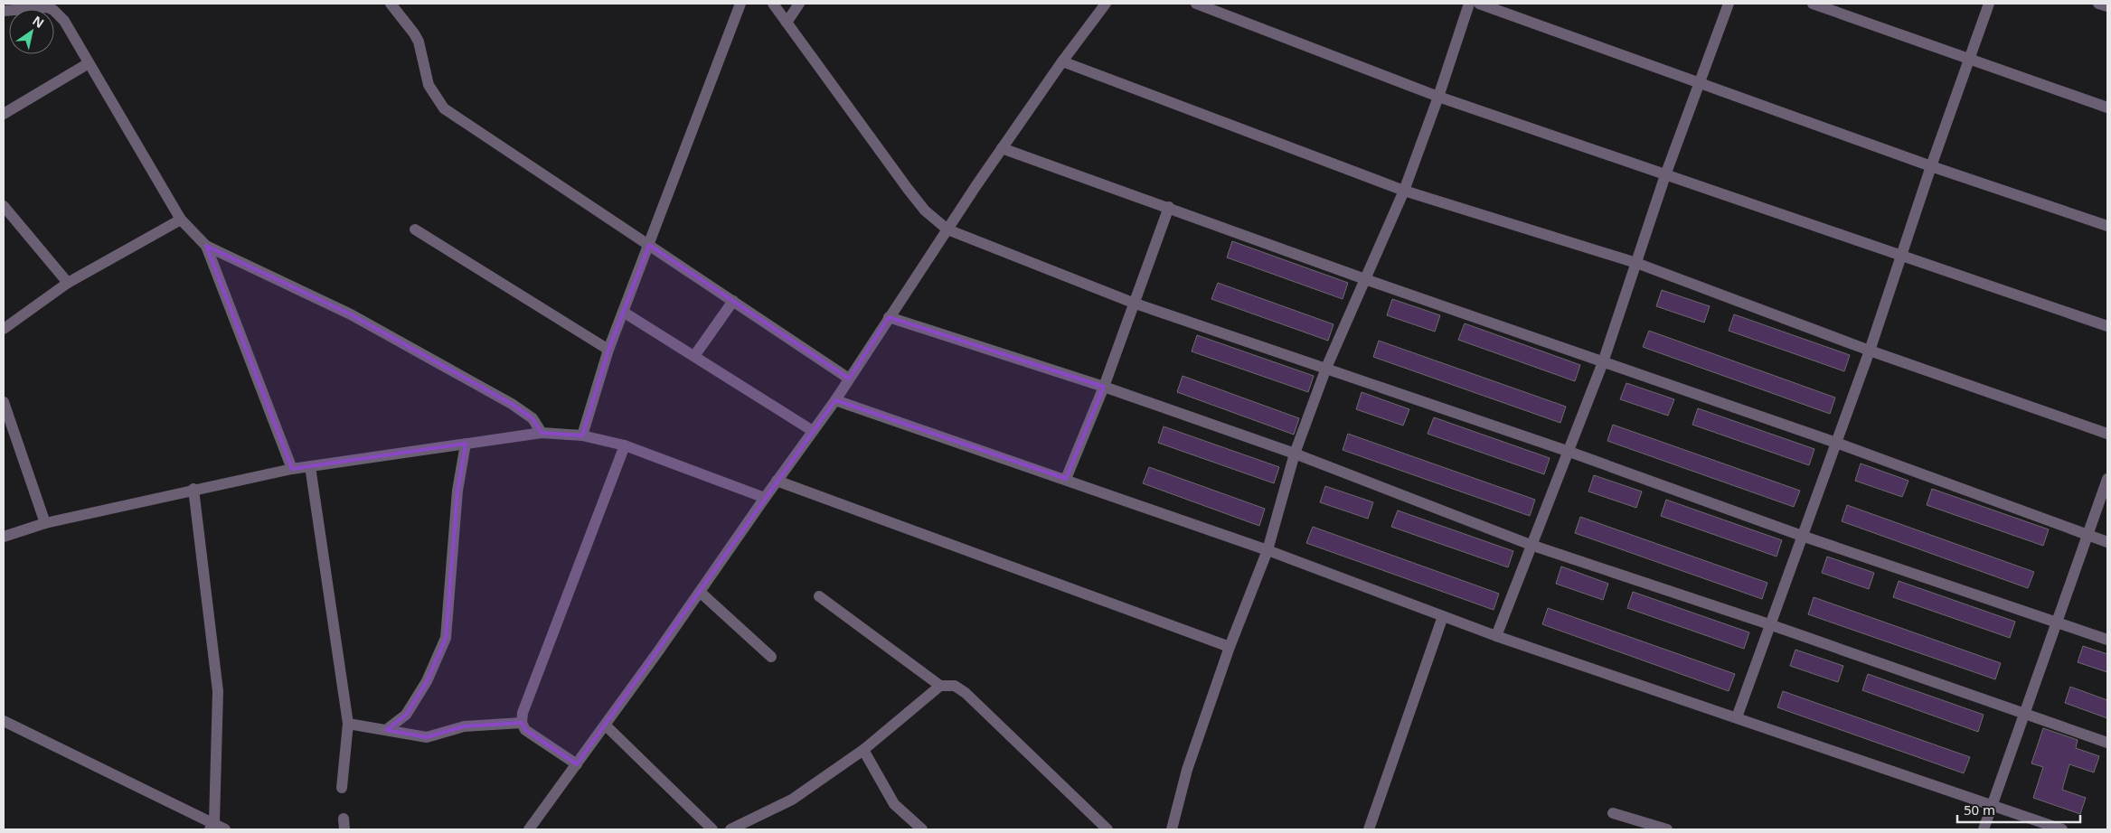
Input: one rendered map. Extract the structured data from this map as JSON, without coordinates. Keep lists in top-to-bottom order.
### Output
{
  "scale_bar": "50 m",
  "north": "top right"
}
